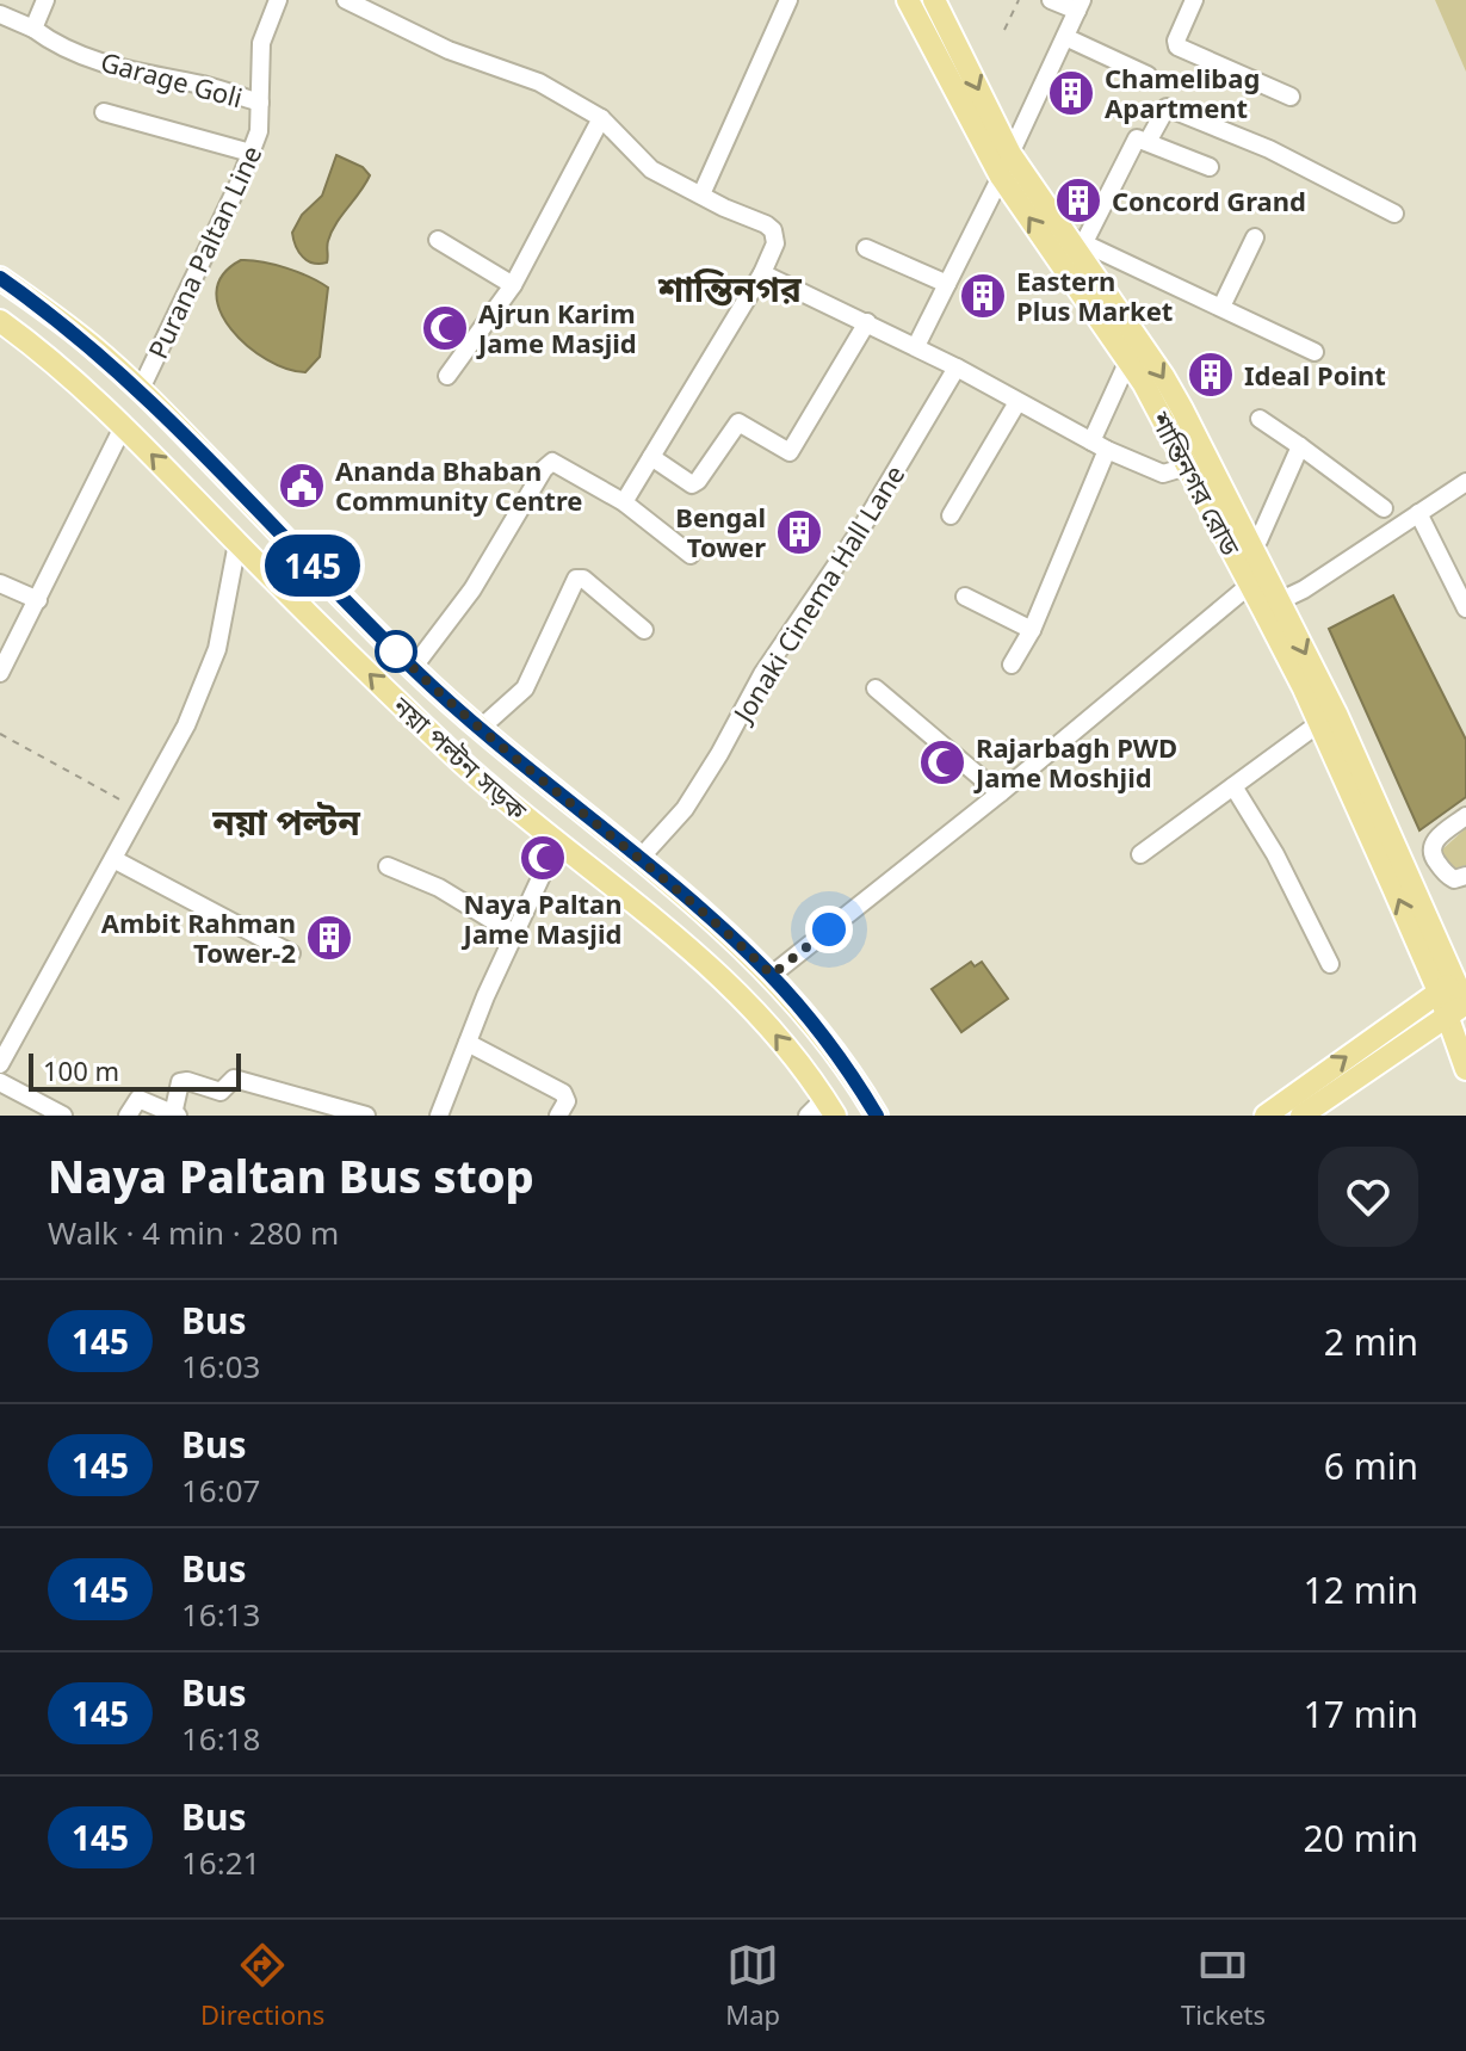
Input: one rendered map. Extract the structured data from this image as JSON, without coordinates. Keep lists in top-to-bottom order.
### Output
{
  "streets": {
    "main road": ["শান্তিনগর রোড", "নয়া পল্টন সড়ক"],
    "street": ["Garage Goli", "Purana Paltan Line", "Jonaki Cinema Hall Lane"]
  },
  "crossings": [
    ["Garage Goli", "Purana Paltan Line"],
    ["Purana Paltan Line", "নয়া পল্টন সড়ক"],
    ["Jonaki Cinema Hall Lane", "নয়া পল্টন সড়ক"]
  ],
  "districts": ["শান্তিনগর", "নয়া পল্টন"],
  "places": {
    "building": [
      "Chamelibag Apartment",
      "Concord Grand",
      "Eastern Plus Market",
      "Ideal Point",
      "Bengal Tower",
      "Ambit Rahman Tower-2"
    ],
    "mosque": ["Ajrun Karim Jame Masjid", "Rajarbagh PWD Jame Moshjid", "Naya Paltan Jame Masjid"],
    "public building": ["Ananda Bhaban Community Centre"]
  },
  "lines": ["bus line 145"],
  "scale_bar": "100 m",
  "page": {
    "on_map": "145",
    "scale": "100 m",
    "heading": ["Naya Paltan Bus stop", "Walk · 4 min · 280 m"],
    "list": [
      {
        "mark": "145",
        "name": "Bus",
        "note": "16:03",
        "value": "2 min"
      },
      {
        "mark": "145",
        "name": "Bus",
        "note": "16:07",
        "value": "6 min"
      },
      {
        "mark": "145",
        "name": "Bus",
        "note": "16:13",
        "value": "12 min"
      },
      {
        "mark": "145",
        "name": "Bus",
        "note": "16:18",
        "value": "17 min"
      },
      {
        "mark": "145",
        "name": "Bus",
        "note": "16:21",
        "value": "20 min"
      }
    ],
    "tabs": ["Directions", "Map", "Tickets"]
  }
}
